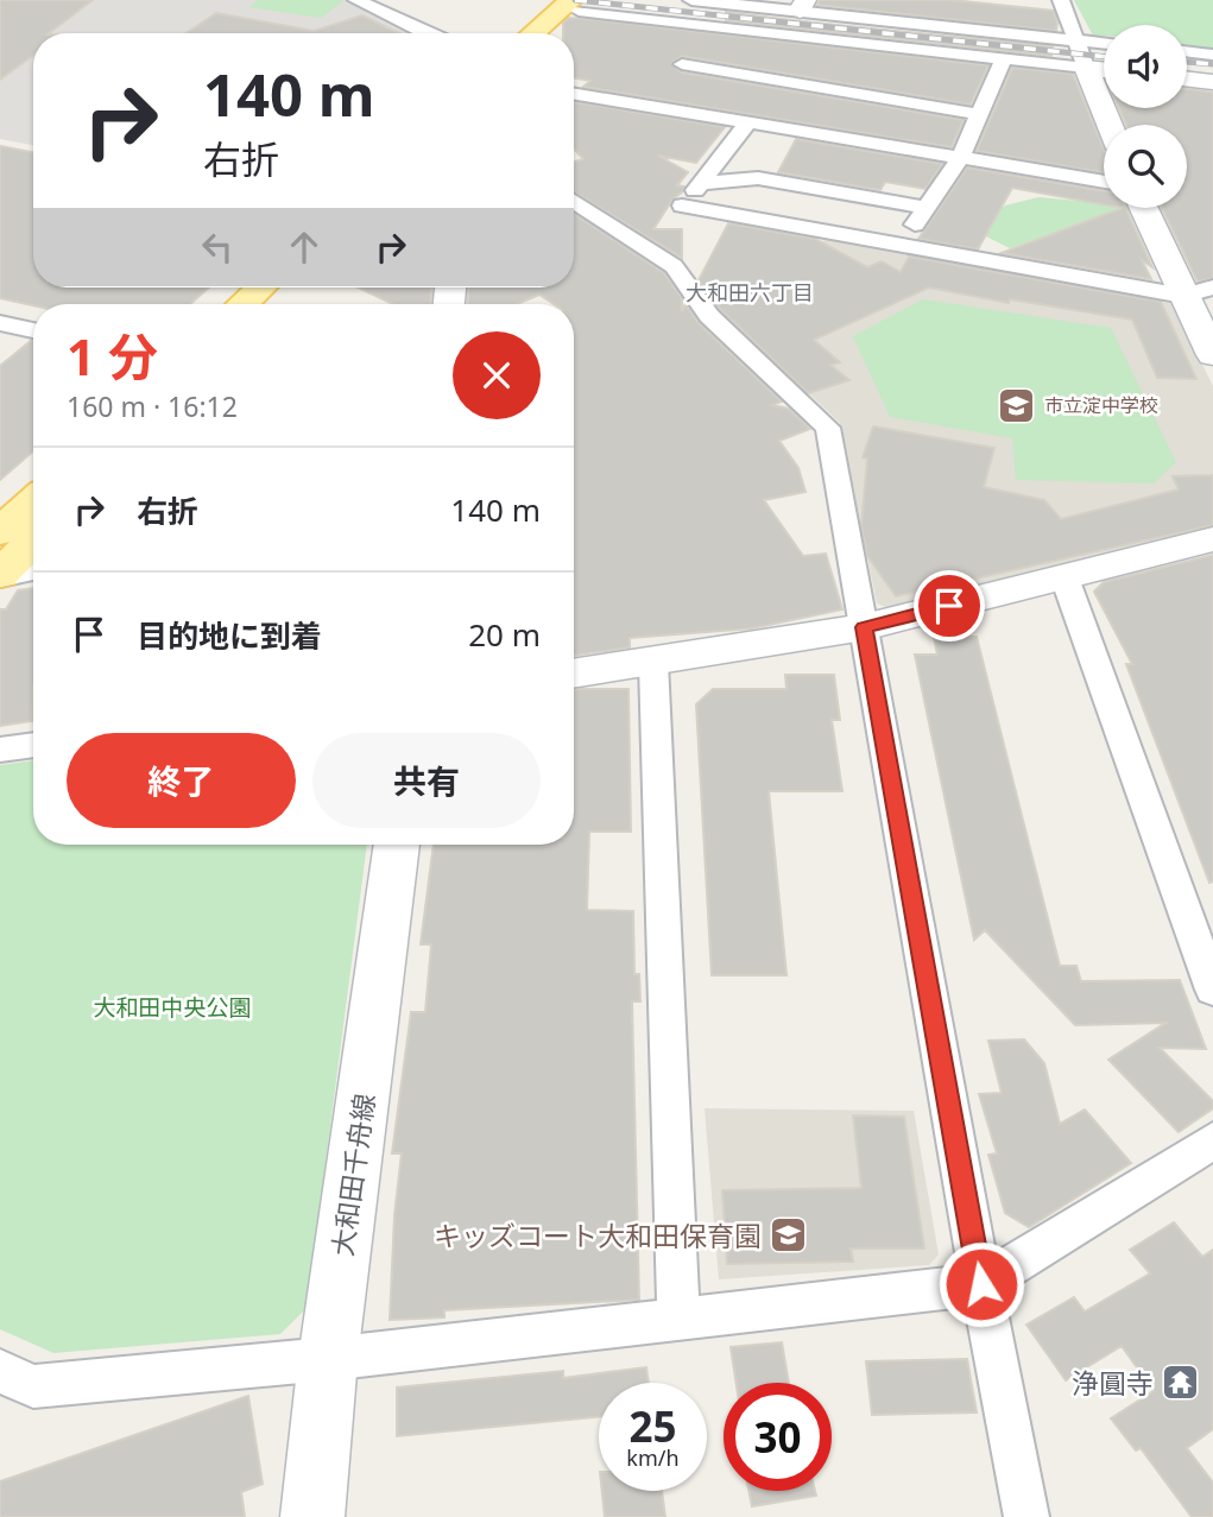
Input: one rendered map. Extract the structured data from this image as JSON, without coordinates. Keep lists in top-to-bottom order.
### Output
{
  "streets": {
    "street": ["大和田千舟線"]
  },
  "districts": ["大和田六丁目"],
  "parks": ["大和田中央公園"],
  "places": {
    "school or university": ["市立淀中学校", "キッズコート大和田保育園"],
    "temple": ["浄圓寺"]
  },
  "page": {
    "turn": ["140 m", "右折"],
    "heading": ["1 分", "160 m · 16:12"],
    "list": [
      {
        "name": "右折",
        "value": "140 m"
      },
      {
        "name": "目的地に到着",
        "value": "20 m"
      }
    ],
    "buttons": ["終了", "共有"],
    "speed": "25 km/h",
    "limit": "30"
  }
}
